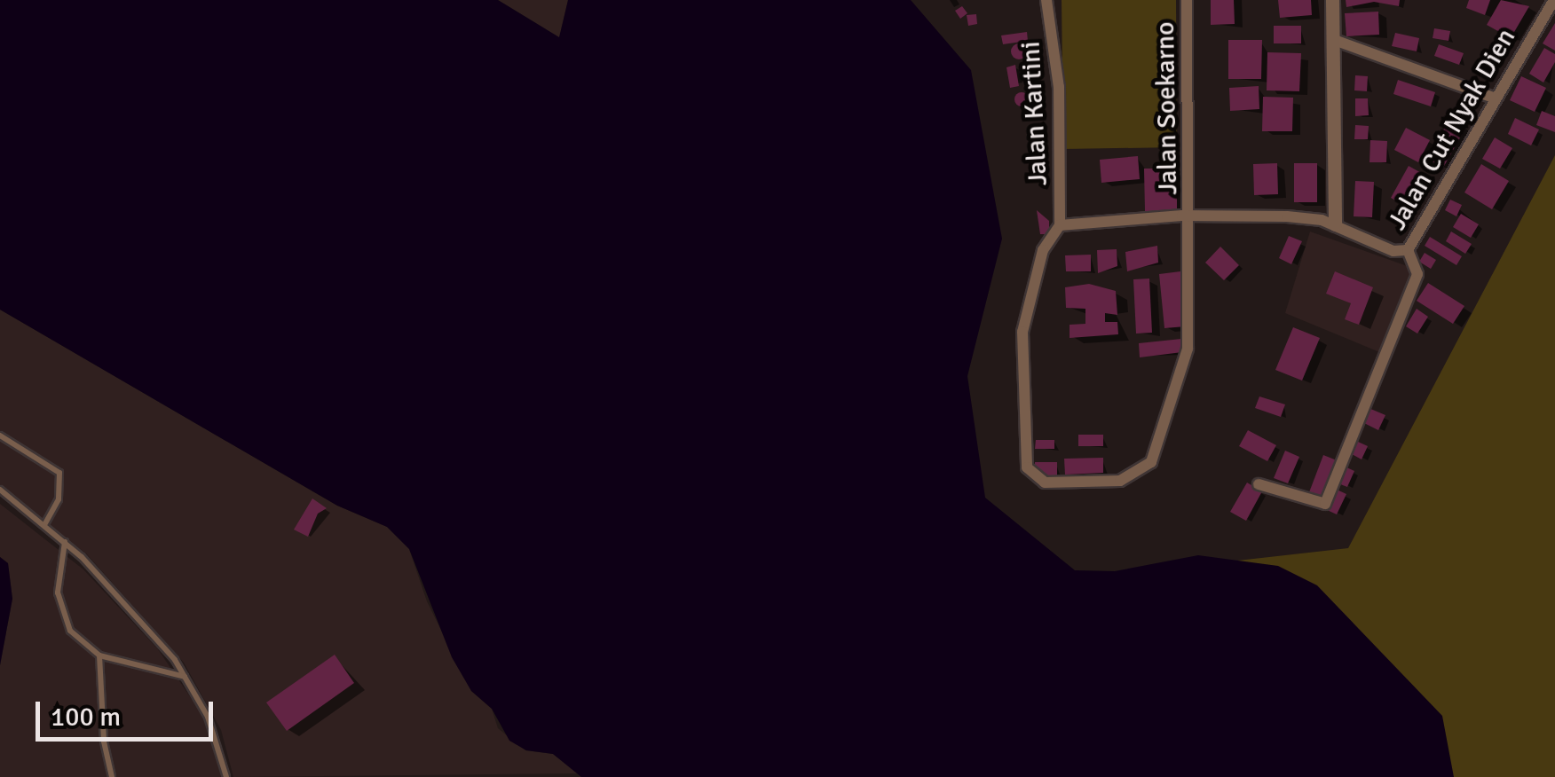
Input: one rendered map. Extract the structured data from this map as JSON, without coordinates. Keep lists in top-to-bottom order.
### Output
{
  "streets": {
    "street": ["Jalan Soekarno", "Jalan Kartini", "Jalan Cut Nyak Dien"]
  },
  "crossings": [
    ["Jalan Soekarno", "Jalan Kartini"],
    ["Jalan Soekarno", "Jalan Cut Nyak Dien"],
    ["Jalan Kartini", "Jalan Cut Nyak Dien"]
  ],
  "scale_bar": "100 m"
}
